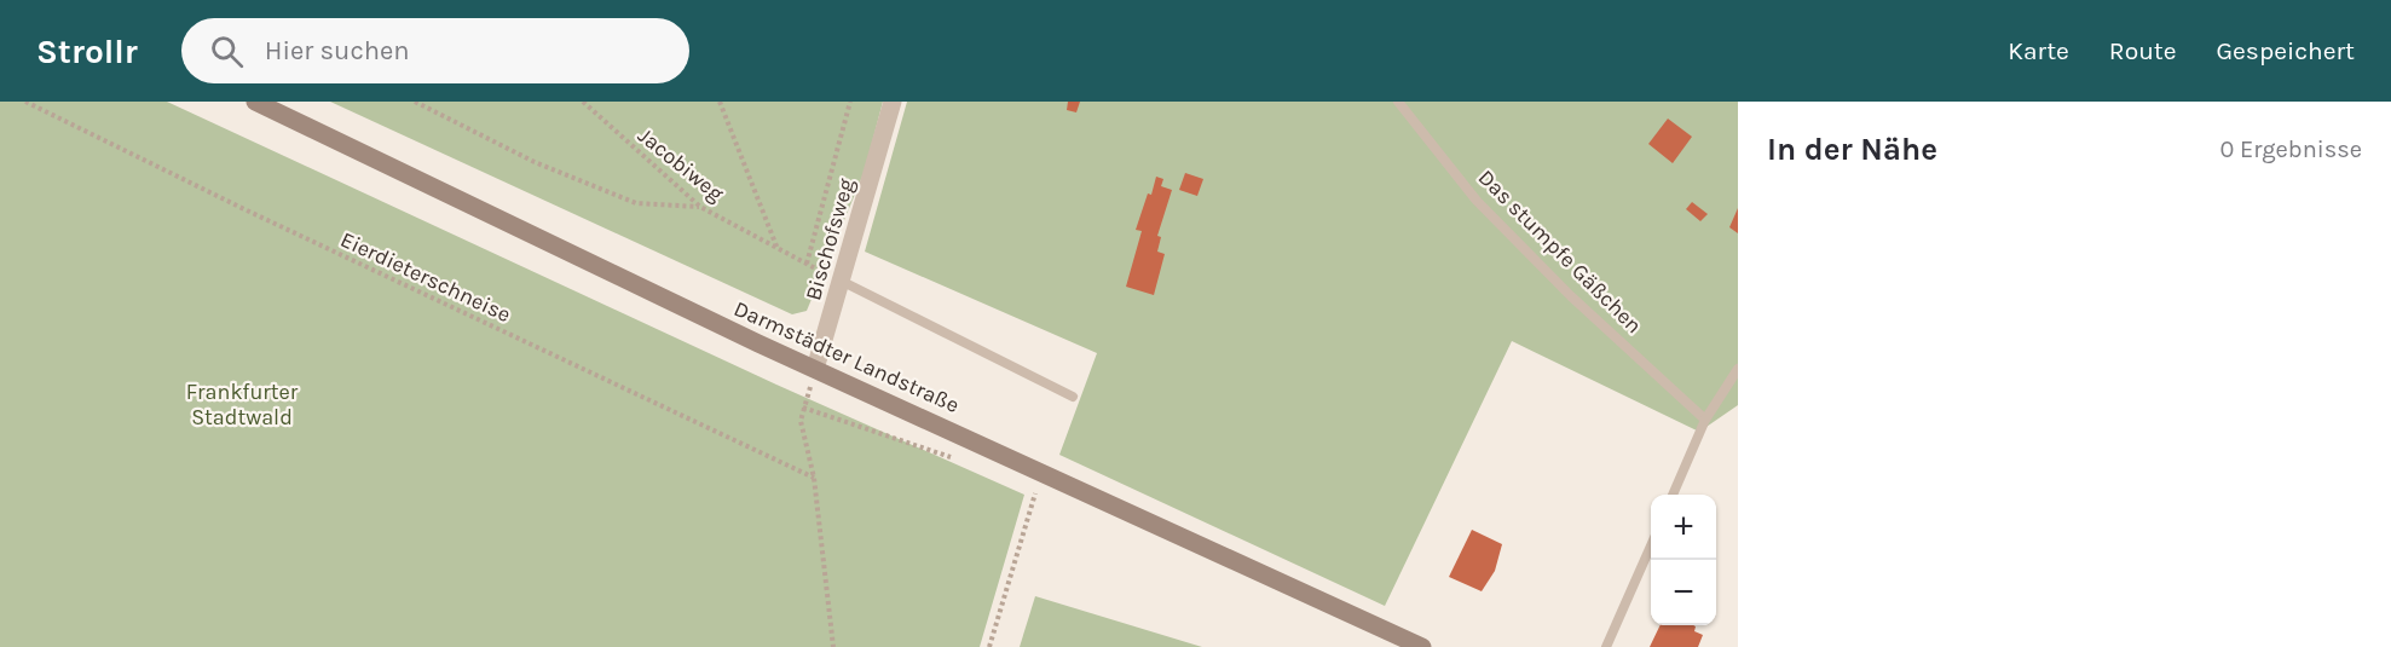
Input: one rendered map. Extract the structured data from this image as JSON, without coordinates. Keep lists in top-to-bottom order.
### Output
{
  "streets": {
    "main road": ["Darmstädter Landstraße"],
    "street": ["Bischofsweg"],
    "lane": ["Das stumpfe Gäßchen"],
    "path": ["Jacobiweg", "Eierdieterschneise"]
  },
  "crossings": [
    ["Jacobiweg", "Bischofsweg"],
    ["Bischofsweg", "Darmstädter Landstraße"]
  ],
  "parks": ["Frankfurter Stadtwald"],
  "page": {
    "header": "Strollr",
    "search": "Hier suchen",
    "nav": ["Karte", "Route", "Gespeichert"],
    "heading": ["In der Nähe", "0 Ergebnisse"],
    "map_buttons": ["+", "−"]
  }
}
